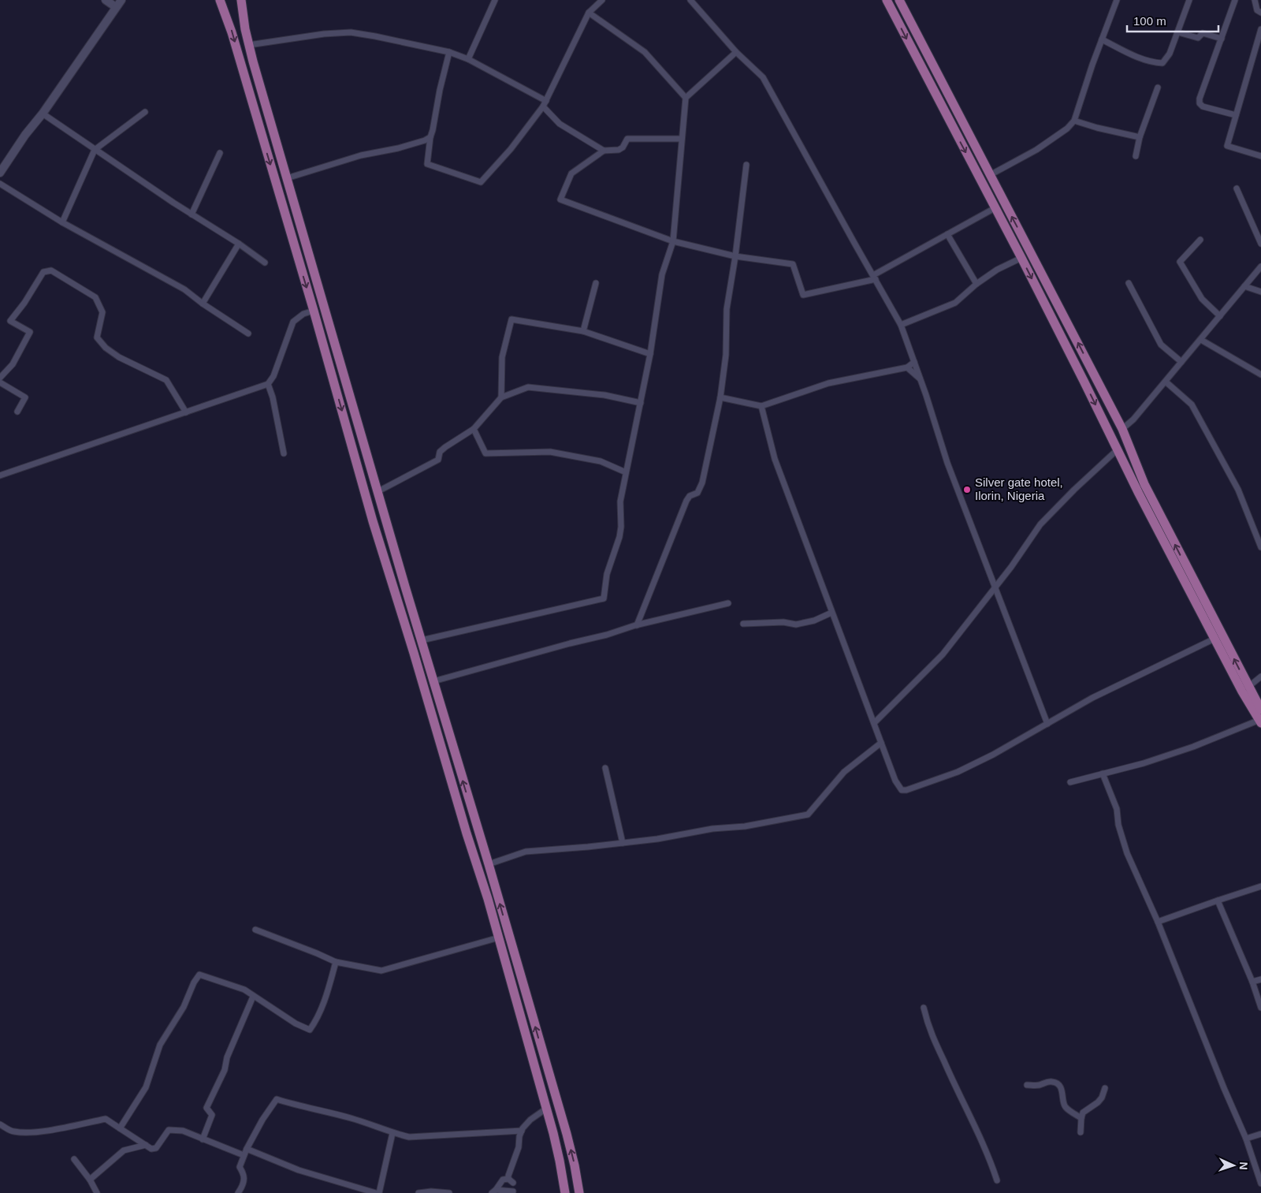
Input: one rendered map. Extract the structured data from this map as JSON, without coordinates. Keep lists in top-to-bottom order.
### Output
{
  "places": ["Silver gate hotel, Ilorin, Nigeria"],
  "scale_bar": "100 m",
  "north": "right"
}
